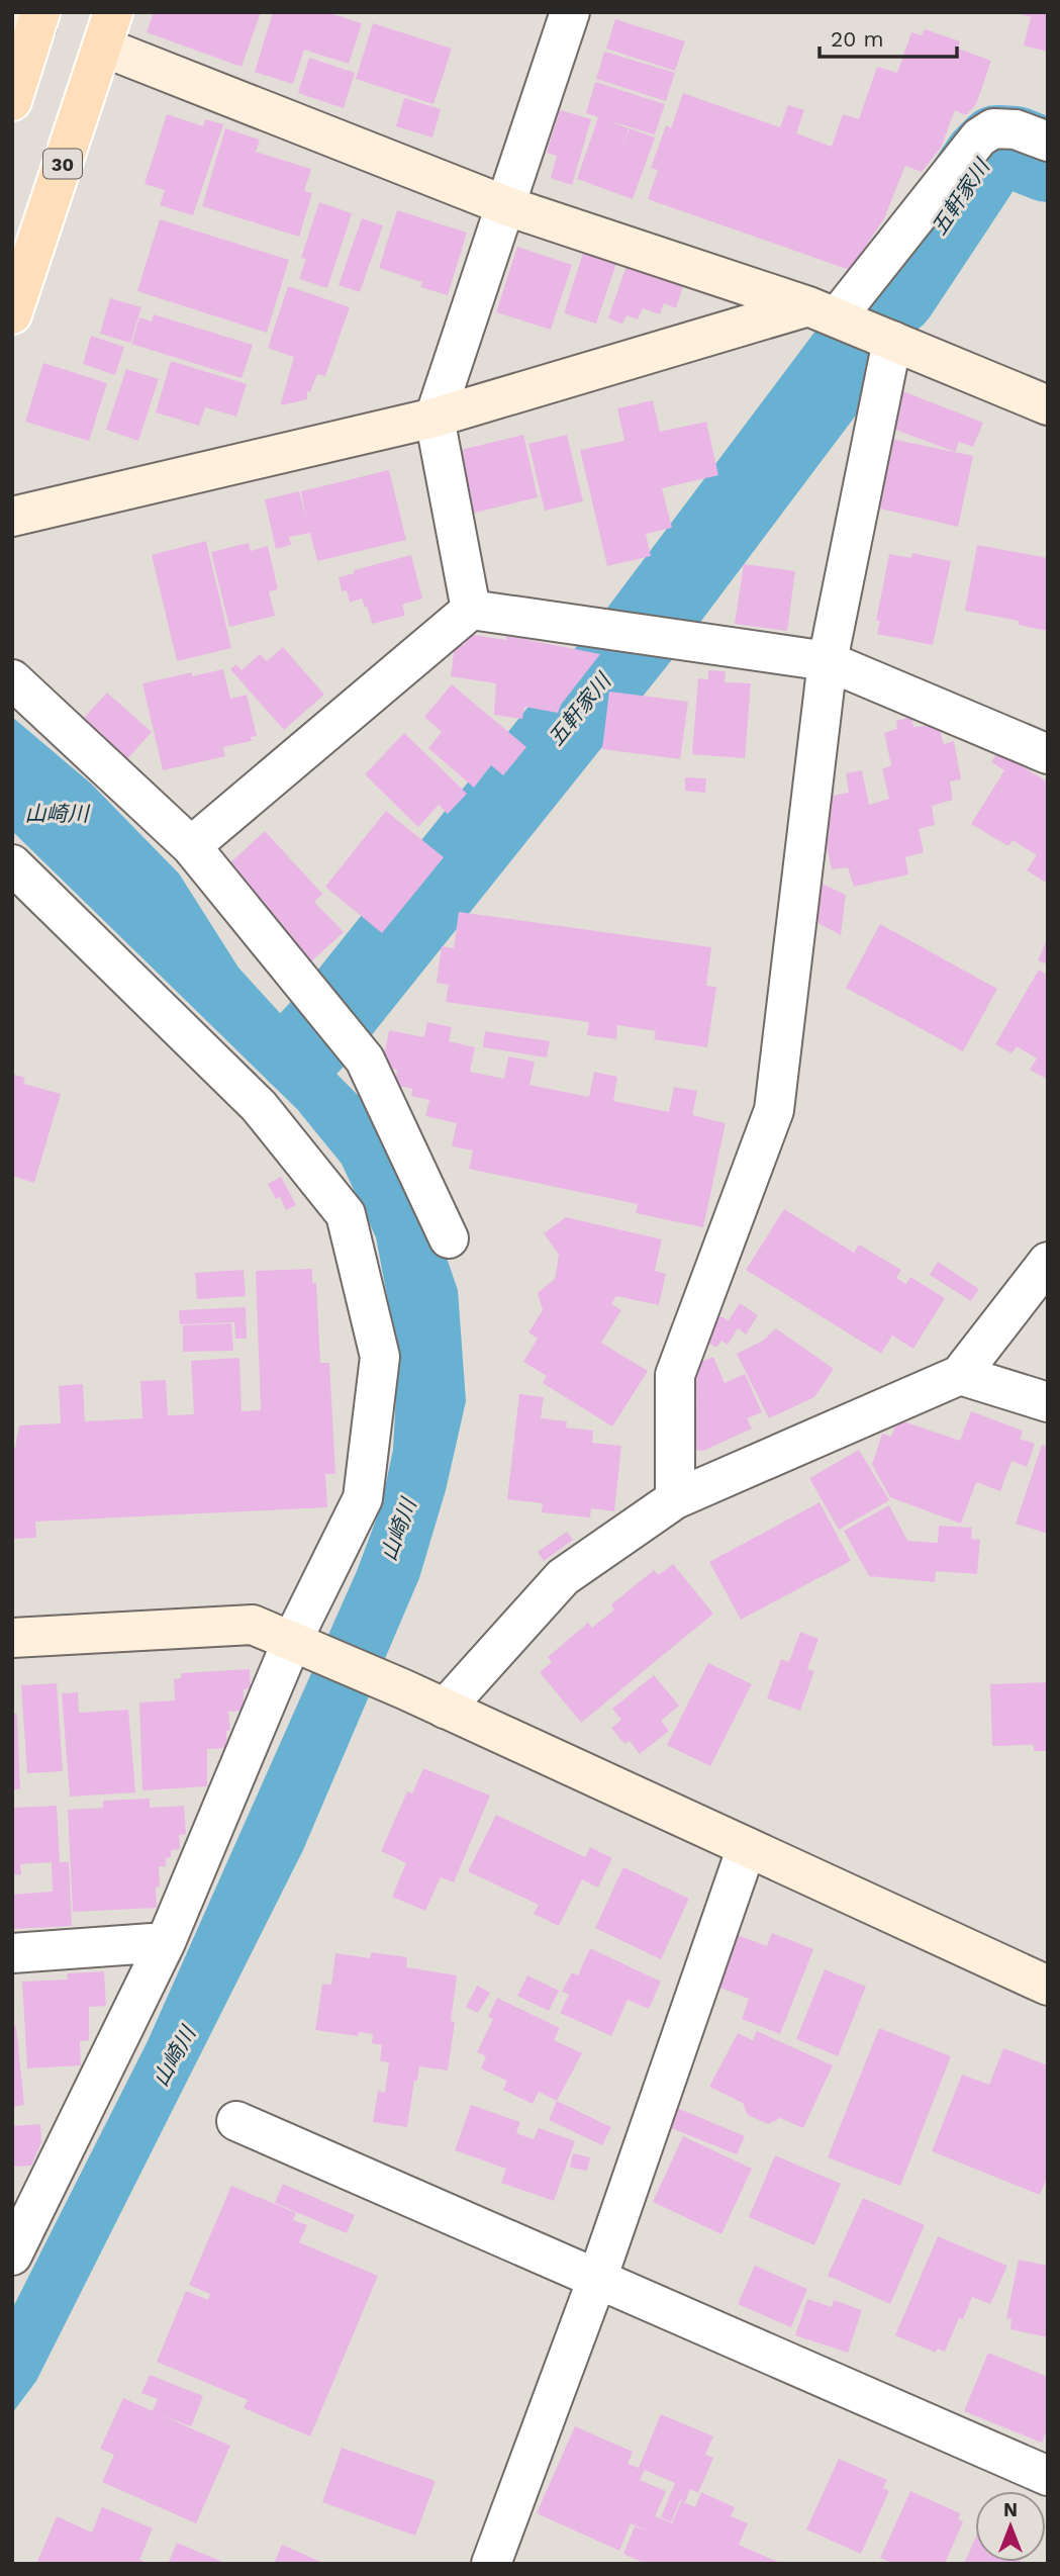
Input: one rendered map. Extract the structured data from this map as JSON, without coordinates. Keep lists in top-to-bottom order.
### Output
{
  "streets": {
    "main road": ["30"]
  },
  "water": ["五軒家川", "山崎川"],
  "scale_bar": "20 m",
  "north": "top"
}
